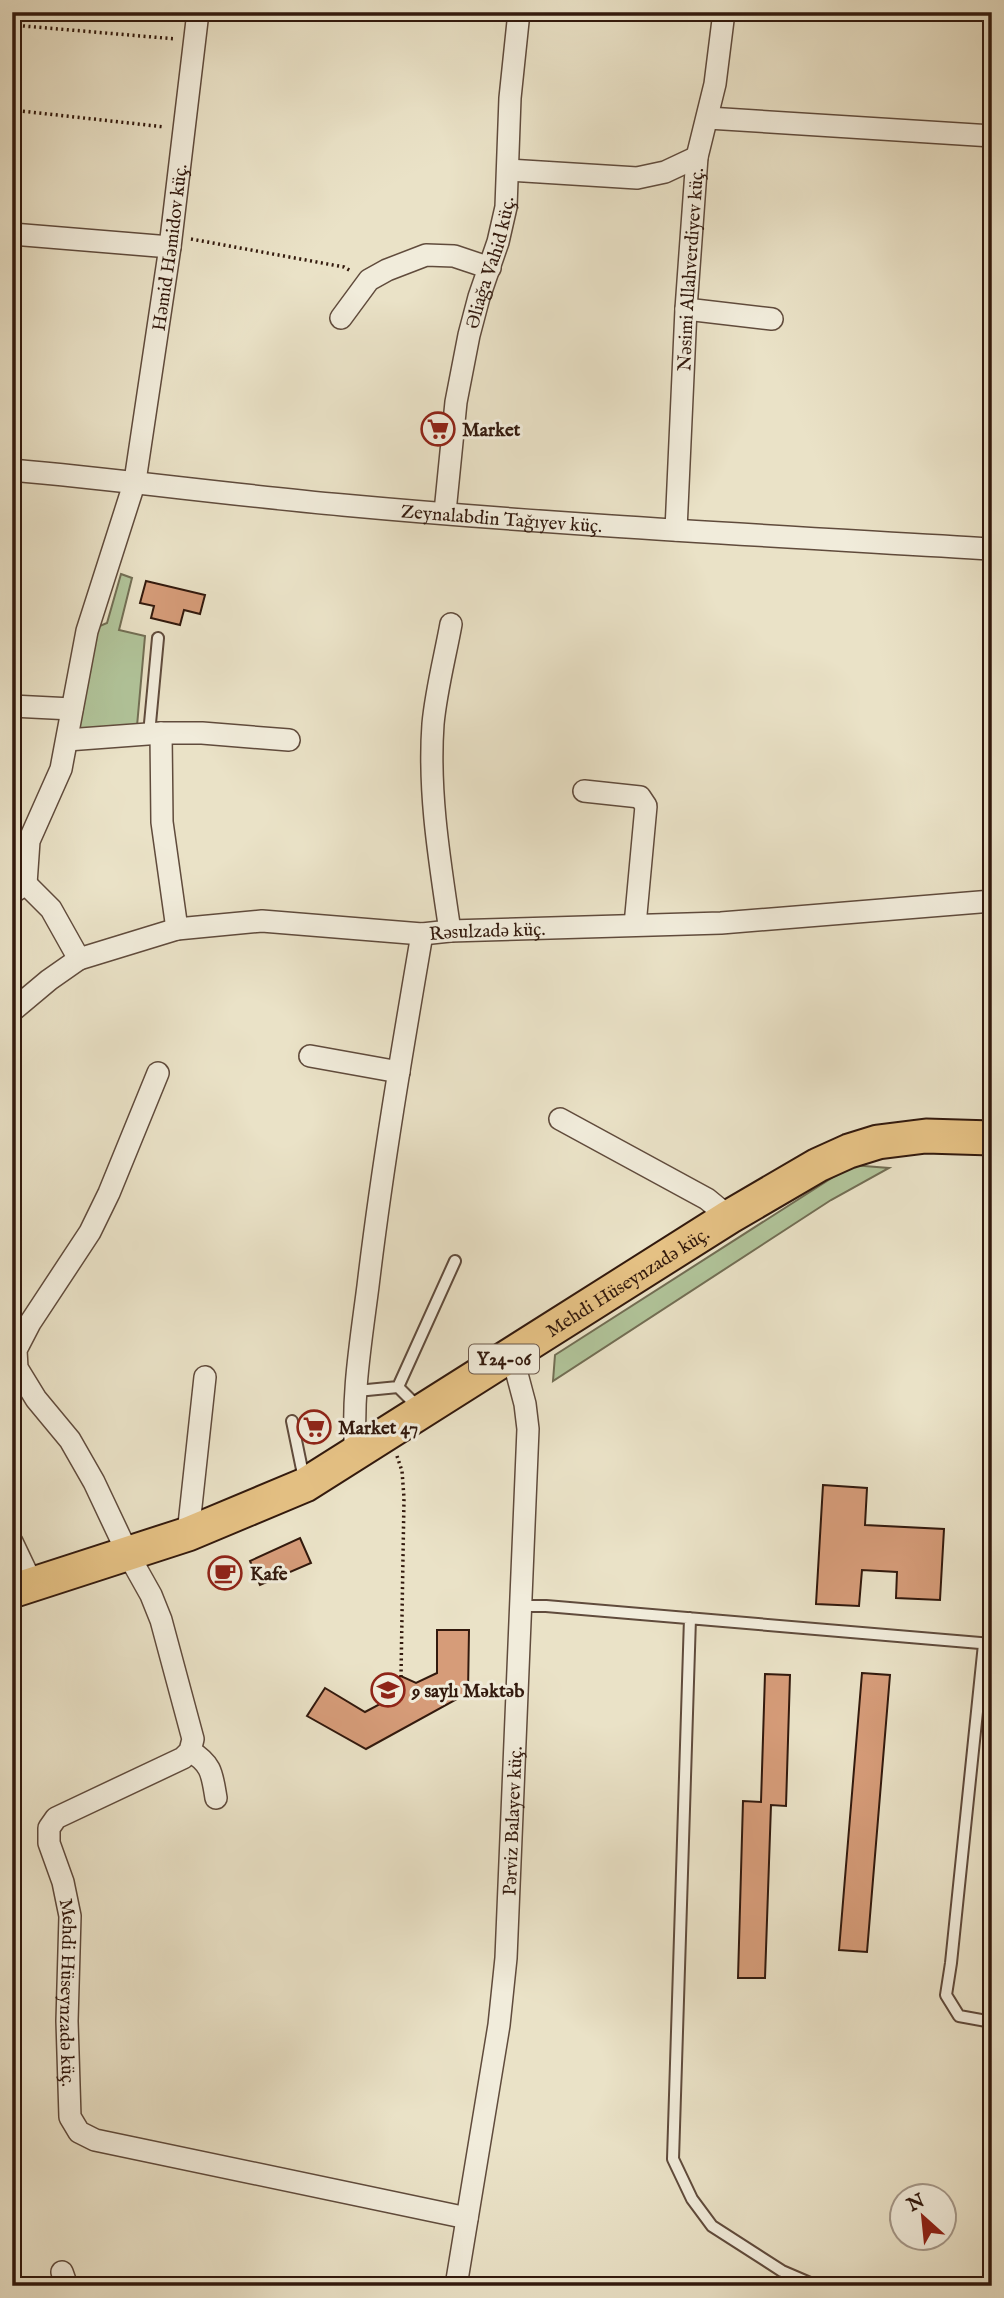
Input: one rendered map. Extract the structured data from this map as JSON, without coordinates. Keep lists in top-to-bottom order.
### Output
{
  "streets": {
    "main road": ["Mehdi Hüseynzadə küç.", "Y24-06"],
    "street": [
      "Həmid Həmidov küç.",
      "Əliağa Vahid küç.",
      "Nəsimi Allahverdiyev küç.",
      "Zeynalabdin Tağıyev küç.",
      "Rəsulzadə küç.",
      "Pərviz Balayev küç."
    ]
  },
  "crossings": [
    ["Həmid Həmidov küç.", "Zeynalabdin Tağıyev küç."],
    ["Əliağa Vahid küç.", "Zeynalabdin Tağıyev küç."],
    ["Nəsimi Allahverdiyev küç.", "Zeynalabdin Tağıyev küç."],
    ["Mehdi Hüseynzadə küç.", "Pərviz Balayev küç."]
  ],
  "places": {
    "supermarket": ["Market", "Market 47"],
    "cafe": ["Kafe"],
    "school or university": ["9 saylı Məktəb"]
  },
  "north": "top left"
}
